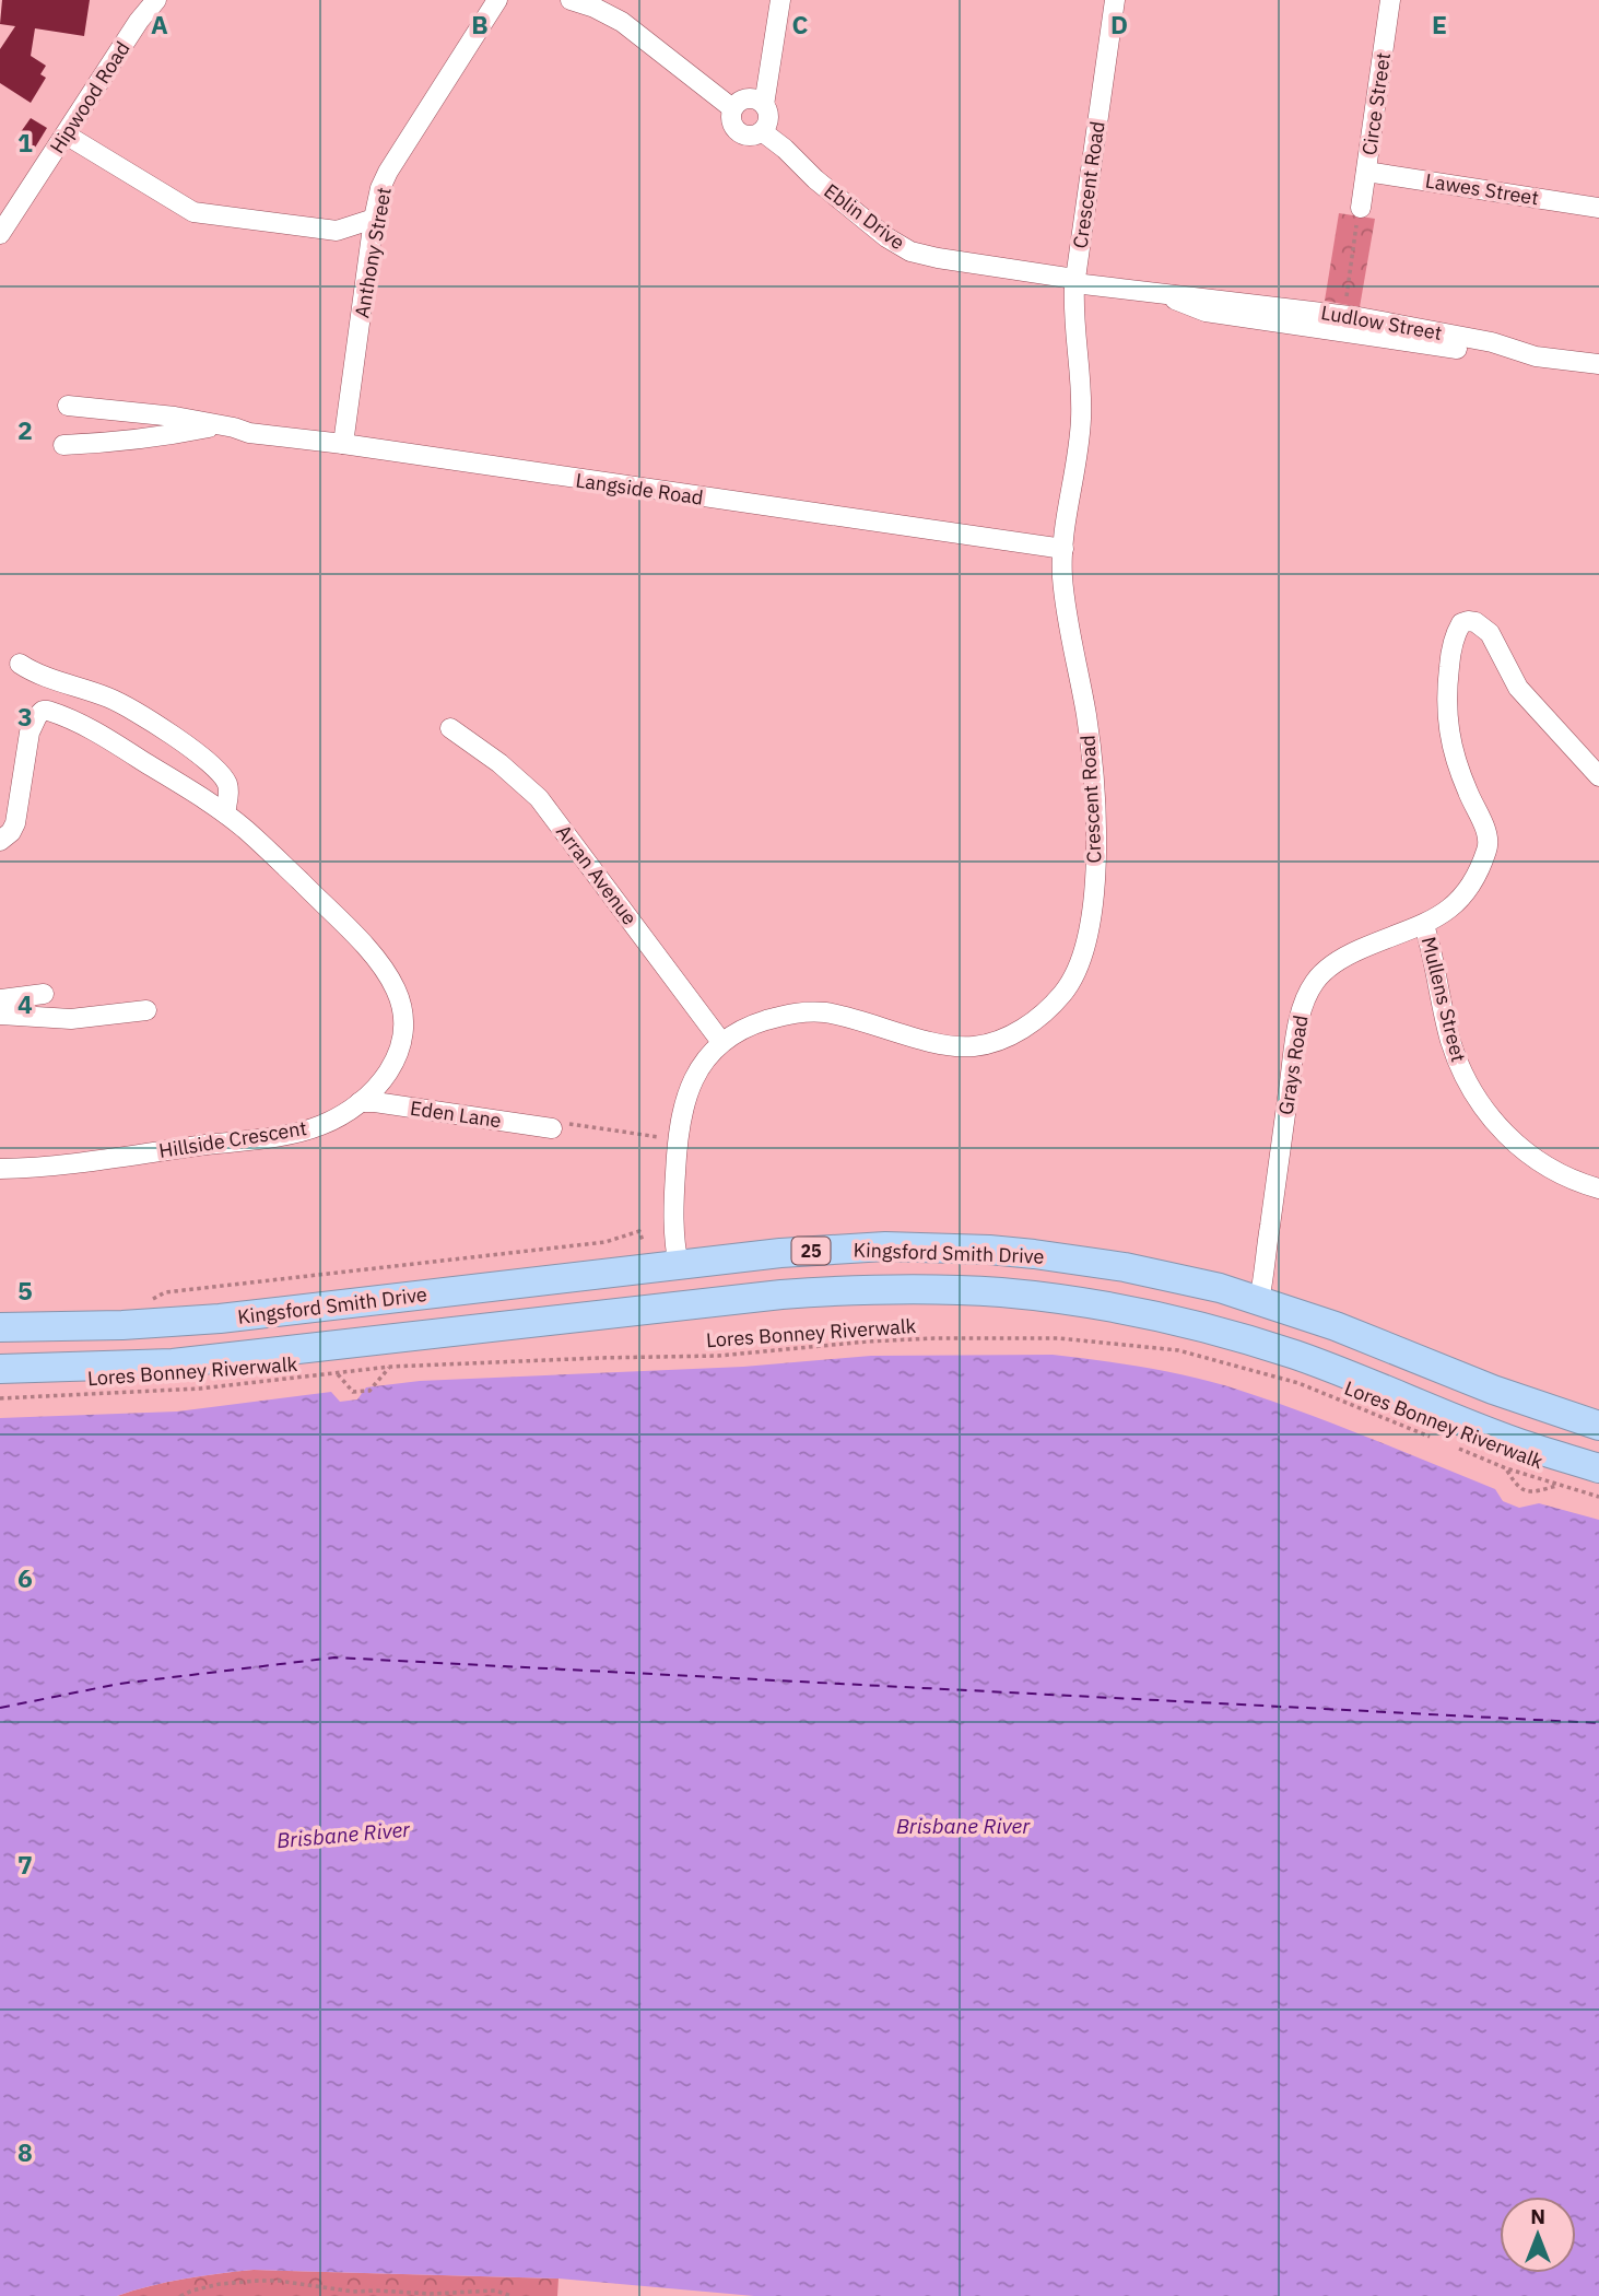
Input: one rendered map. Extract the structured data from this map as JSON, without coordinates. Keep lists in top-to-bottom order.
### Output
{
  "streets": {
    "highway": ["25", "Kingsford Smith Drive"],
    "street": [
      "Hipwood Road",
      "Circe Street",
      "Crescent Road",
      "Lawes Street",
      "Eblin Drive",
      "Anthony Street",
      "Ludlow Street",
      "Langside Road",
      "Arran Avenue",
      "Mullens Street",
      "Grays Road",
      "Eden Lane",
      "Hillside Crescent"
    ],
    "path": ["Lores Bonney Riverwalk"]
  },
  "crossings": [
    ["Circe Street", "Lawes Street"],
    ["Crescent Road", "Eblin Drive"],
    ["Crescent Road", "Ludlow Street"],
    ["Crescent Road", "Langside Road"],
    ["Crescent Road", "Arran Avenue"],
    ["Crescent Road", "Kingsford Smith Drive"],
    ["Eblin Drive", "Ludlow Street"],
    ["Anthony Street", "Langside Road"],
    ["Mullens Street", "Grays Road"],
    ["Grays Road", "Kingsford Smith Drive"],
    ["Eden Lane", "Hillside Crescent"]
  ],
  "water": ["Brisbane River"],
  "north": "top",
  "grid": {
    "columns": [
      "A",
      "B",
      "C",
      "D",
      "E"
    ],
    "rows": [
      "1",
      "2",
      "3",
      "4",
      "5",
      "6",
      "7",
      "8"
    ]
  }
}
